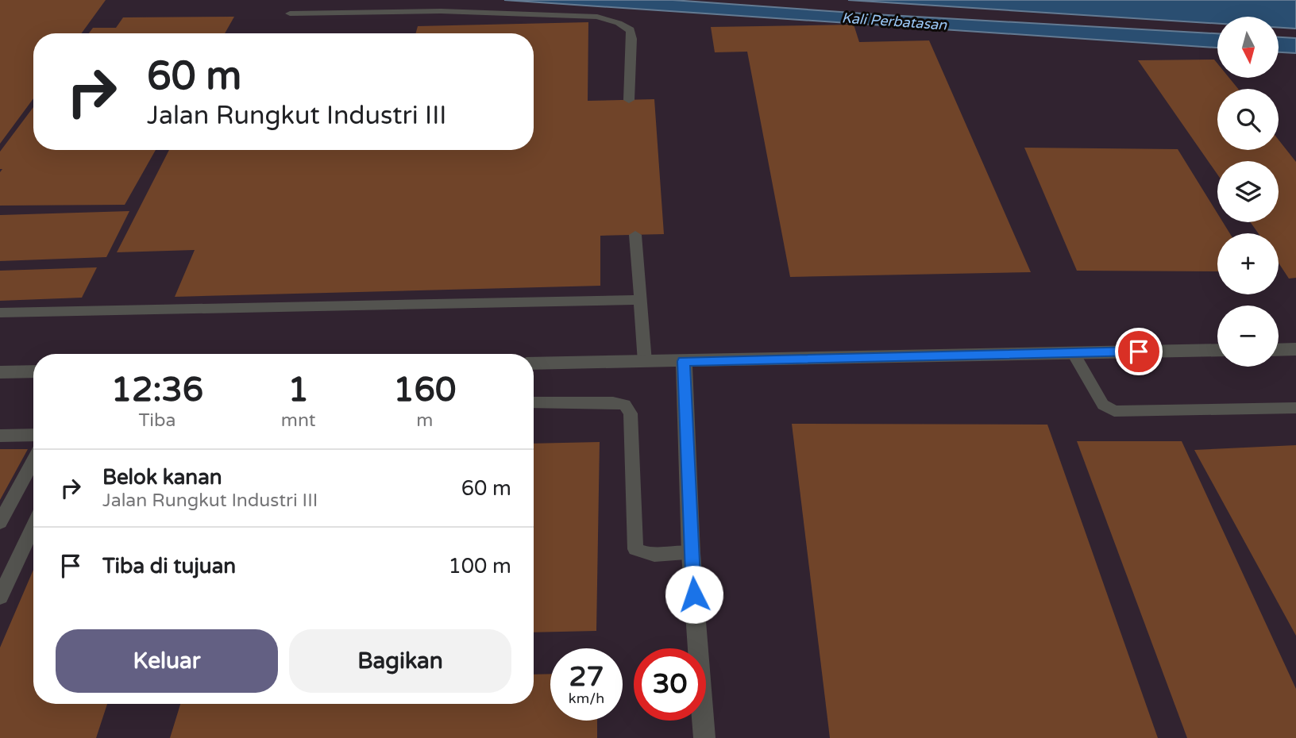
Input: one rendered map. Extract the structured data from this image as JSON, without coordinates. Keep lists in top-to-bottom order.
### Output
{
  "water": ["Kali Perbatasan"],
  "north": "bottom",
  "page": {
    "map_buttons": ["+", "−"],
    "turn": ["60 m", "Jalan Rungkut Industri III"],
    "eta": [
      "12:36",
      "Tiba",
      "1",
      "mnt",
      "160",
      "m"
    ],
    "list": [
      {
        "name": "Belok kanan",
        "note": "Jalan Rungkut Industri III",
        "value": "60 m"
      },
      {
        "name": "Tiba di tujuan",
        "value": "100 m"
      }
    ],
    "buttons": ["Keluar", "Bagikan"],
    "speed": "27 km/h",
    "limit": "30"
  }
}
